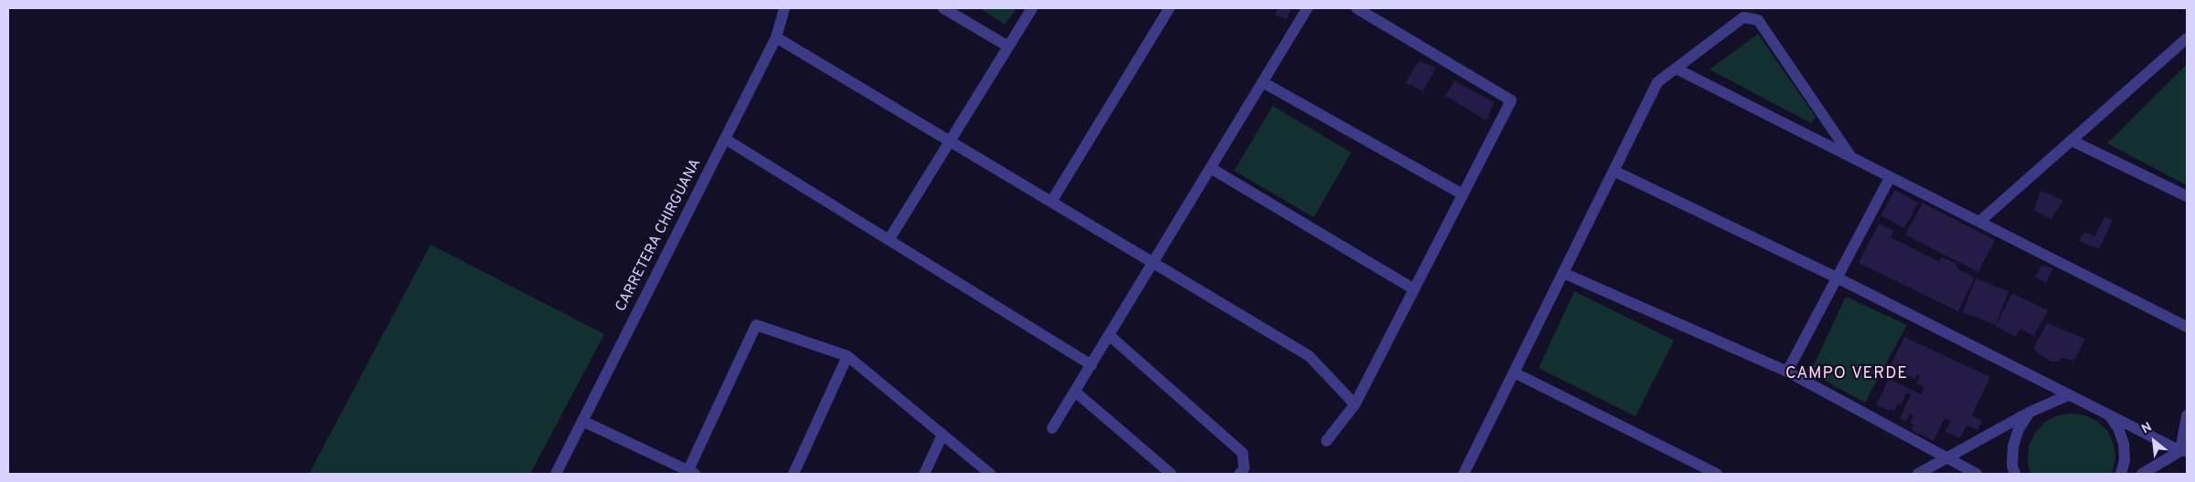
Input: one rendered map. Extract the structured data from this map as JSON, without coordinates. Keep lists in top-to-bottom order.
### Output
{
  "streets": {
    "street": ["CARRETERA CHIRGUANA"]
  },
  "districts": ["CAMPO VERDE"],
  "north": "top left"
}
